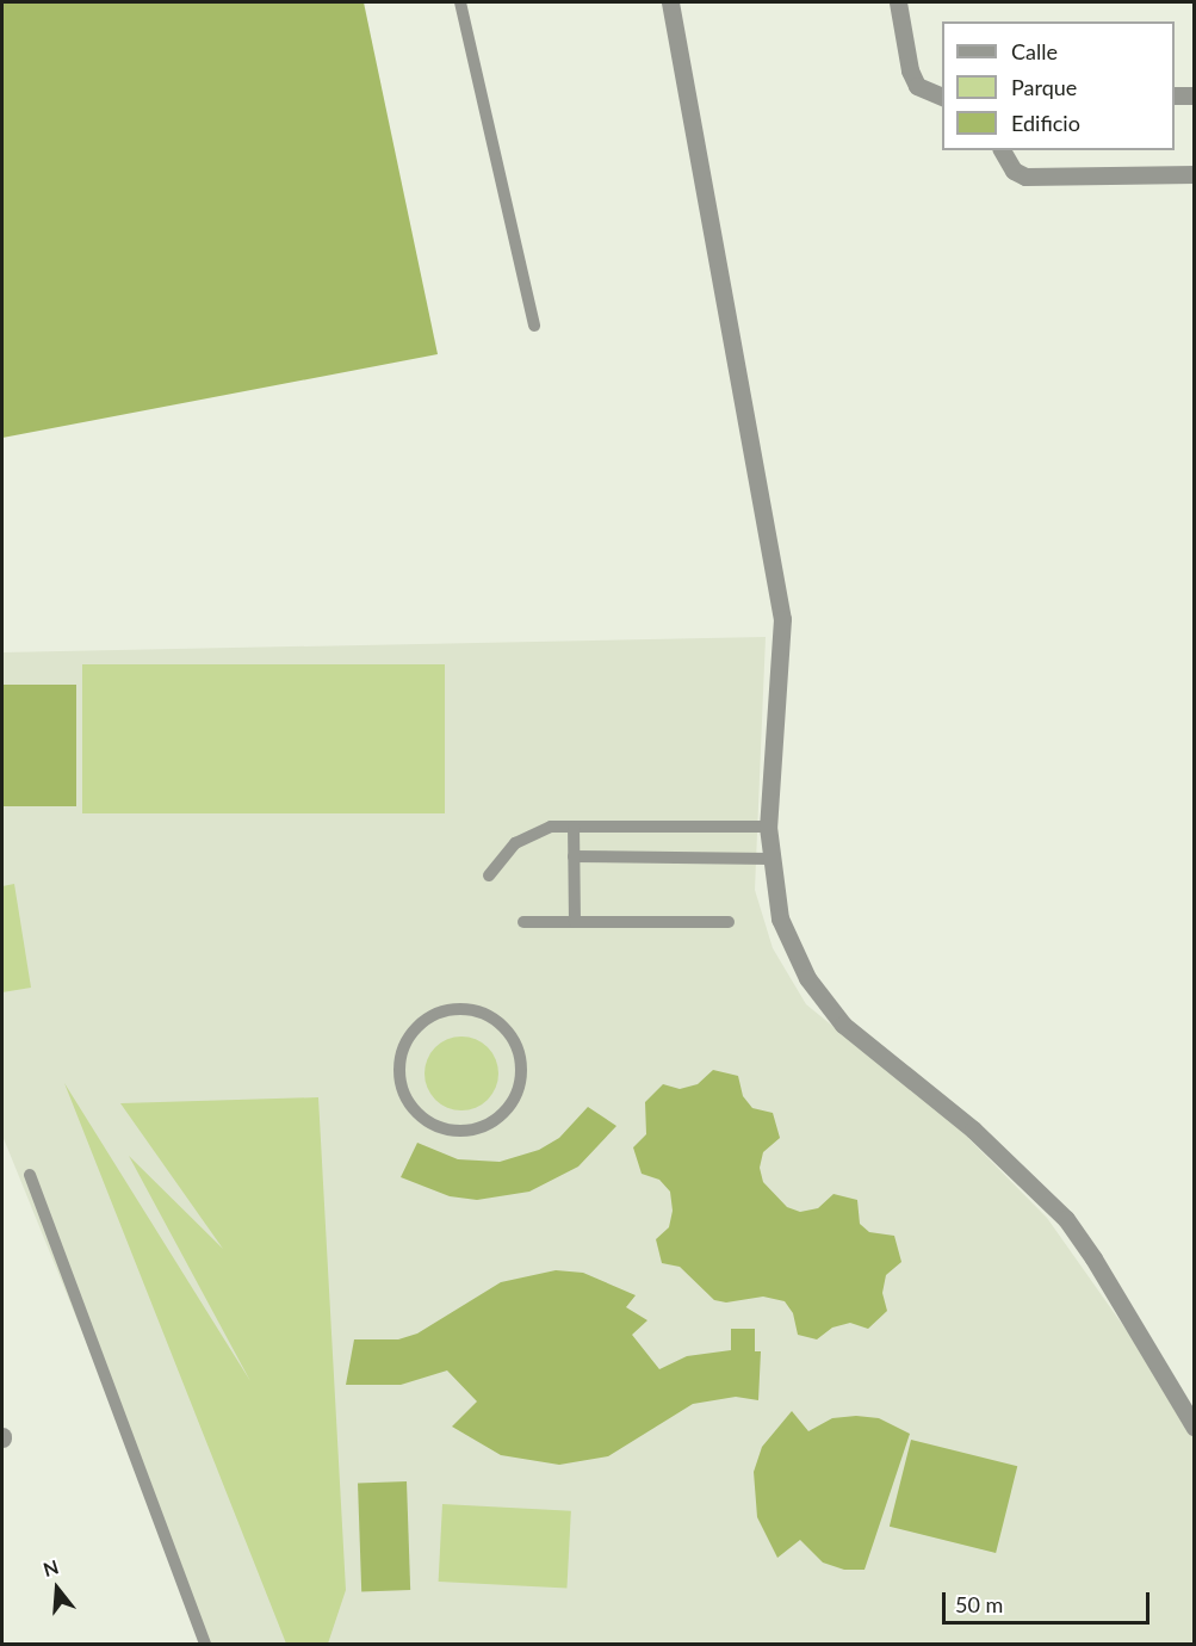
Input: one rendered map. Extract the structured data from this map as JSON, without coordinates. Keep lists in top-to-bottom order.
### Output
{
  "legend": ["Calle", "Parque", "Edificio"],
  "scale_bar": "50 m",
  "north": "top"
}
